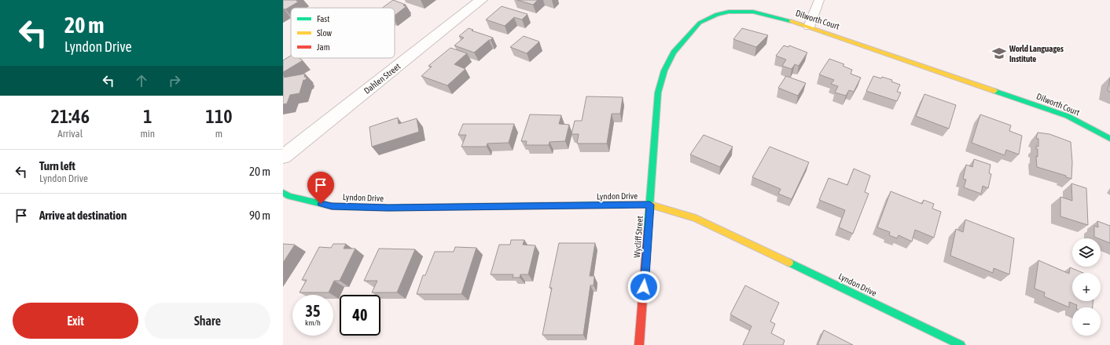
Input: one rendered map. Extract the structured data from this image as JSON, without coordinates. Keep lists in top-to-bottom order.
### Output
{
  "streets": {
    "street": [
      "Dilworth Court",
      "Dahlen Street",
      "Lyndon Drive",
      "Wycliff Street"
    ]
  },
  "crossings": [
    ["Dilworth Court", "Lyndon Drive"],
    ["Dilworth Court", "Wycliff Street"],
    ["Lyndon Drive", "Wycliff Street"]
  ],
  "places": {
    "school or university": ["World Languages Institute"]
  },
  "legend": ["Fast", "Slow", "Jam"],
  "page": {
    "turn": ["20 m", "Lyndon Drive"],
    "eta": [
      "21:46",
      "Arrival",
      "1",
      "min",
      "110",
      "m"
    ],
    "list": [
      {
        "name": "Turn left",
        "note": "Lyndon Drive",
        "value": "20 m"
      },
      {
        "name": "Arrive at destination",
        "value": "90 m"
      }
    ],
    "map_buttons": ["+", "−"],
    "speed": "35 km/h",
    "limit": "40",
    "buttons": ["Exit", "Share"]
  }
}
